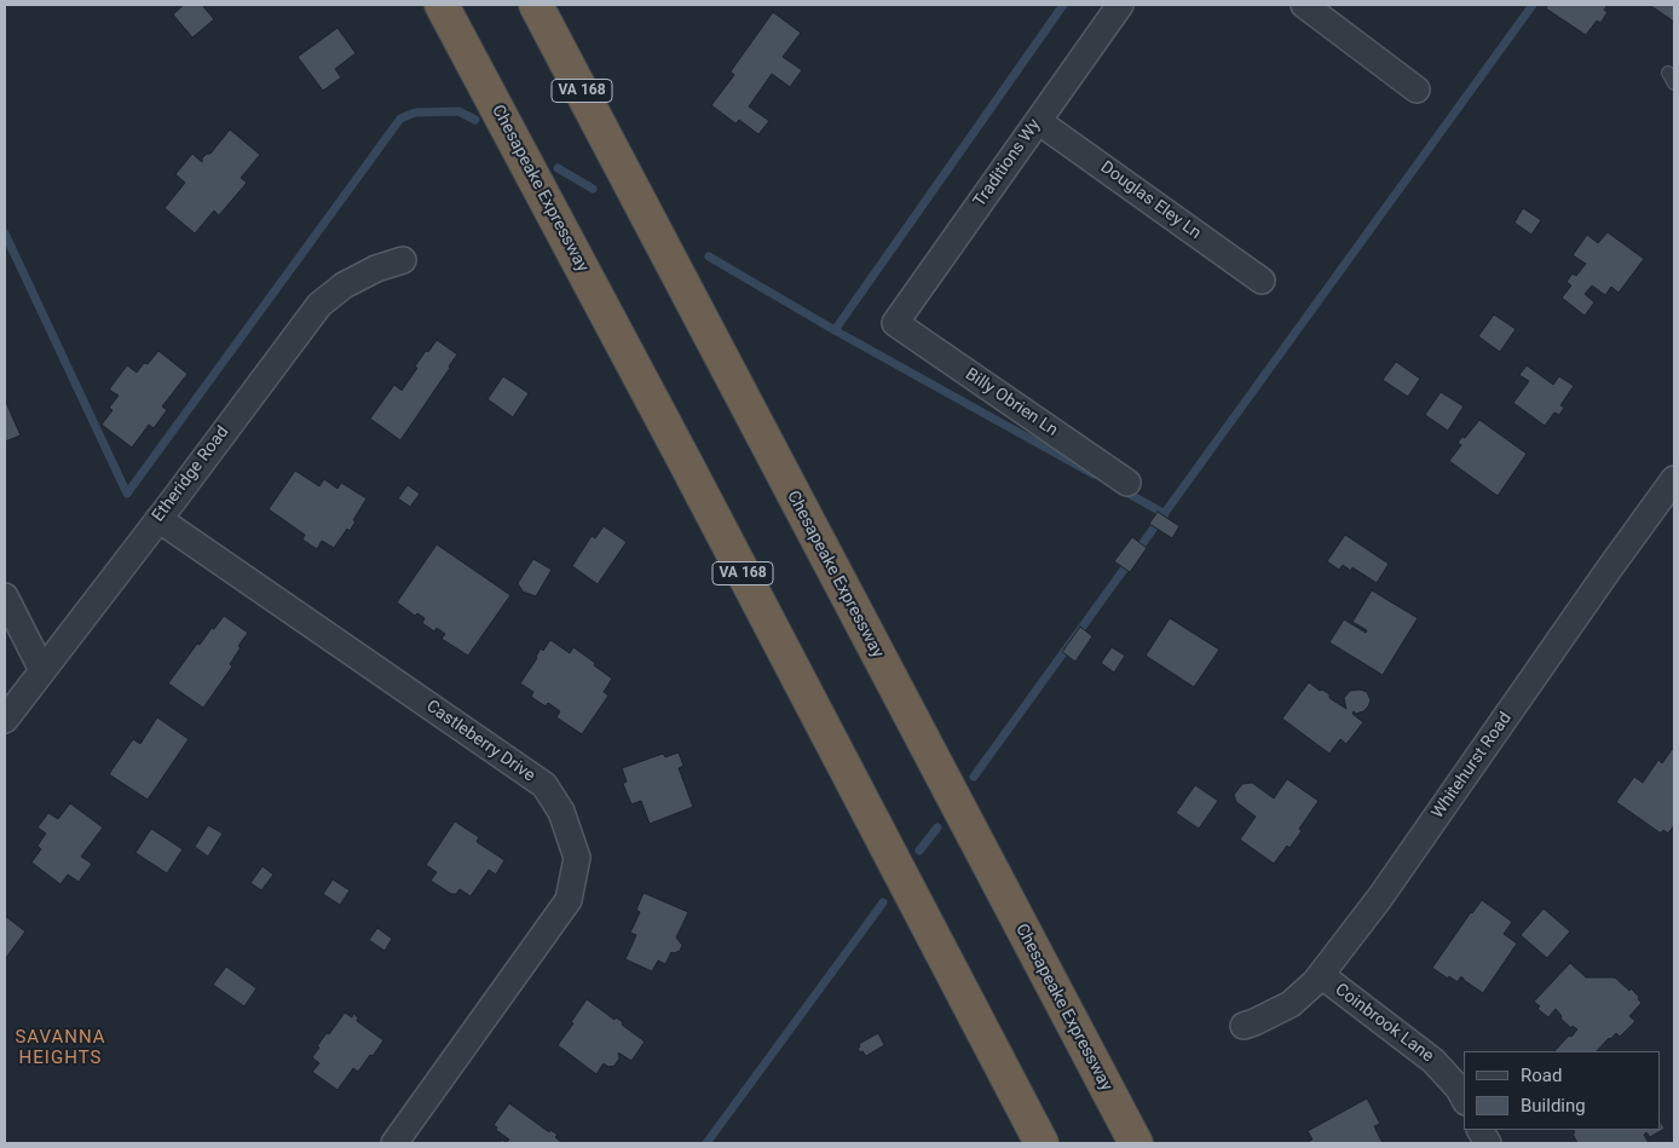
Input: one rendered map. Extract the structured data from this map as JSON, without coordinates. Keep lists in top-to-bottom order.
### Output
{
  "streets": {
    "highway": ["VA 168", "Chesapeake Expressway"],
    "street": [
      "Traditions Wy",
      "Douglas Eley Ln",
      "Billy Obrien Ln",
      "Etheridge Road",
      "Castleberry Drive",
      "Whitehurst Road",
      "Coinbrook Lane"
    ]
  },
  "crossings": [
    ["Traditions Wy", "Douglas Eley Ln"],
    ["Traditions Wy", "Billy Obrien Ln"],
    ["Etheridge Road", "Castleberry Drive"],
    ["Whitehurst Road", "Coinbrook Lane"]
  ],
  "districts": ["SAVANNA HEIGHTS"],
  "legend": ["Road", "Building"]
}
